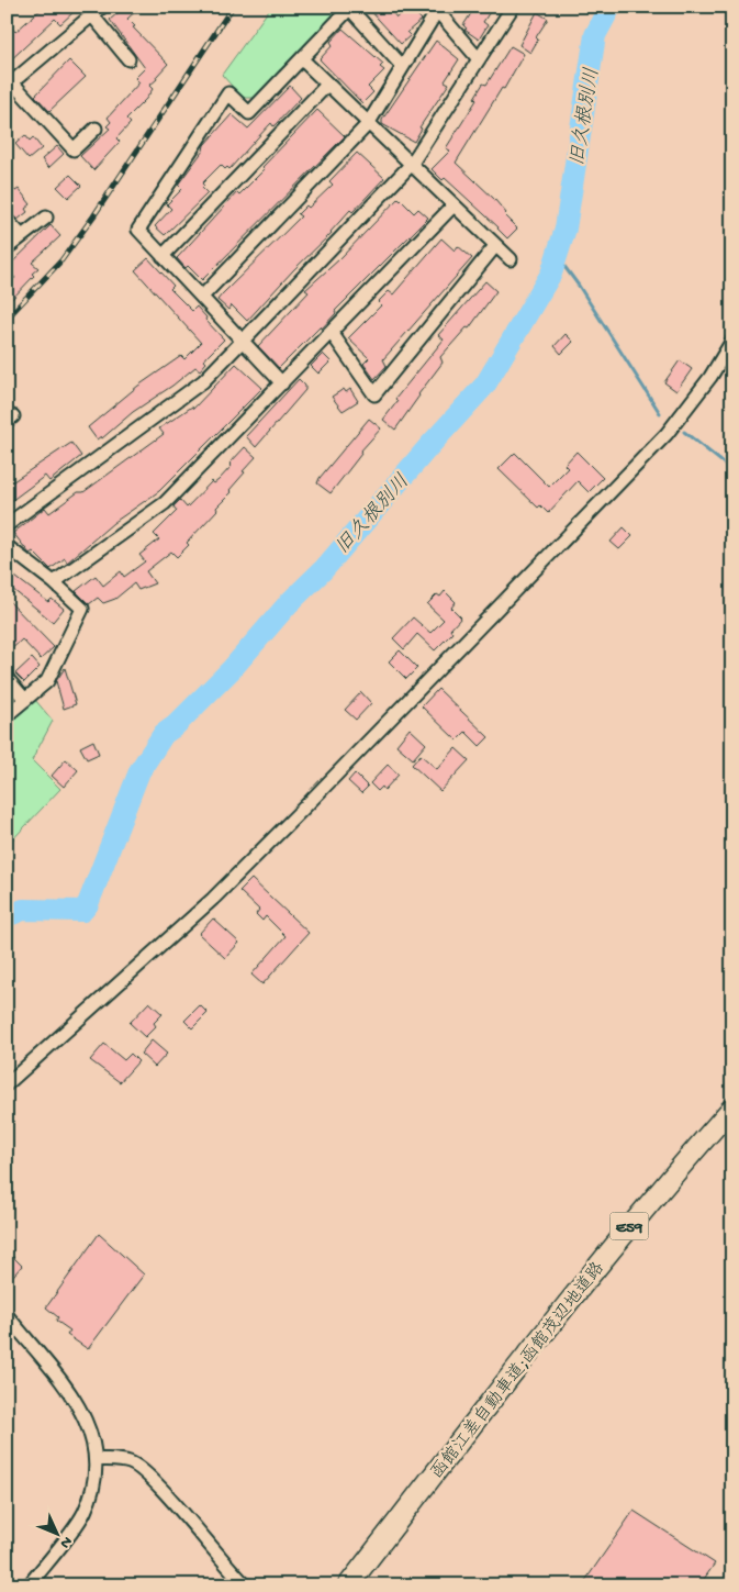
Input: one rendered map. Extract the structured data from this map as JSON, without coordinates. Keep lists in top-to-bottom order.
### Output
{
  "streets": {
    "highway": ["E59", "函館江差自動車道;函館茂辺地道路"]
  },
  "water": ["旧久根別川"],
  "north": "bottom right"
}
